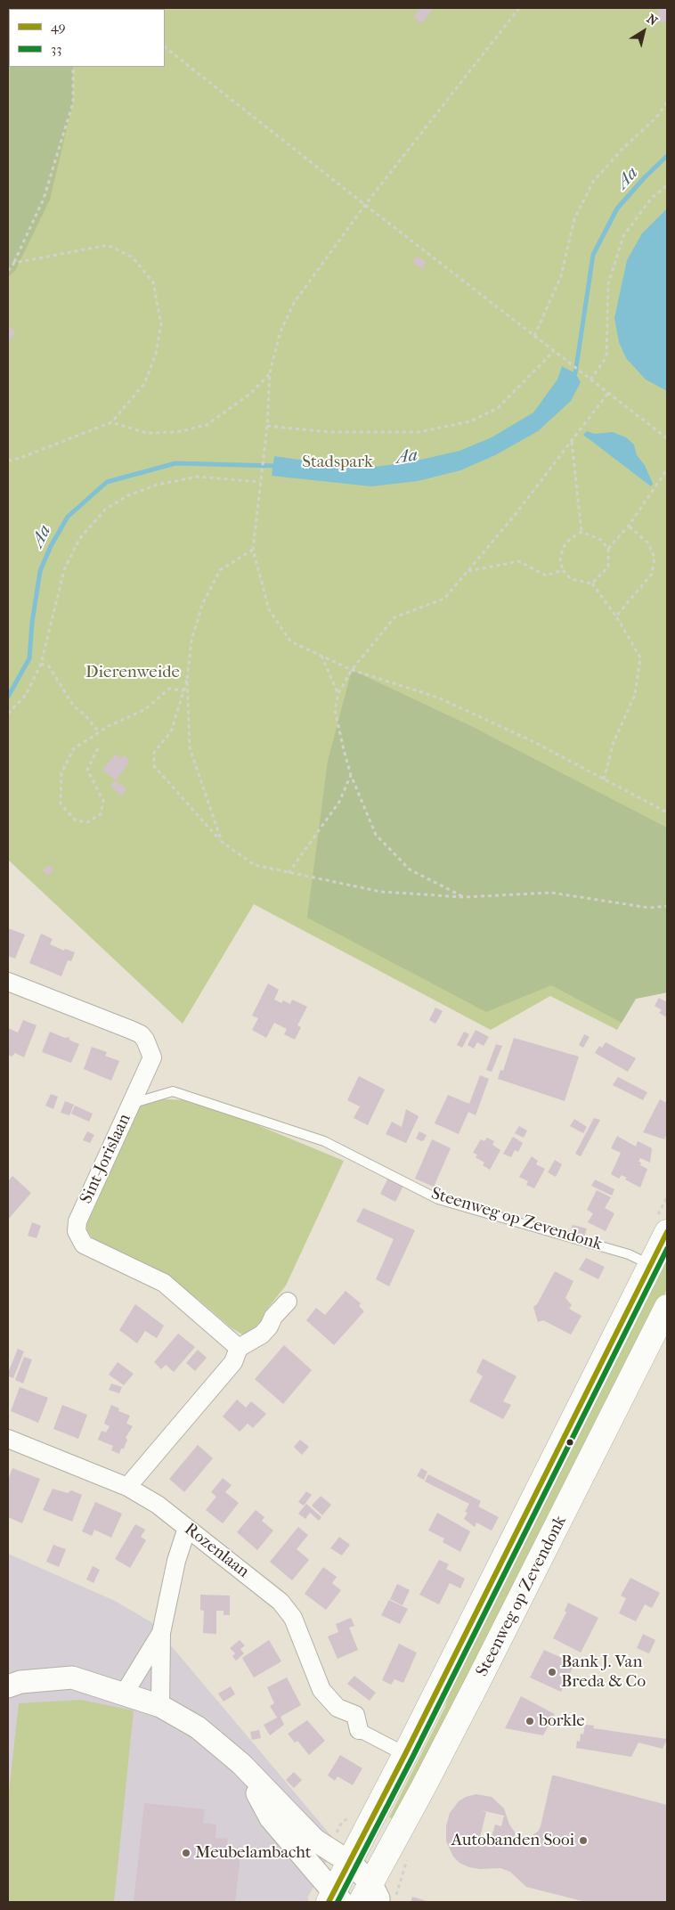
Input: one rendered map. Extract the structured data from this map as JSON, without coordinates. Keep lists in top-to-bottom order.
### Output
{
  "streets": {
    "main road": ["Steenweg op Zevendonk"],
    "street": ["Sint-Jorislaan", "Rozenlaan"]
  },
  "crossings": [
    ["Sint-Jorislaan", "Steenweg op Zevendonk"]
  ],
  "water": ["Aa"],
  "parks": ["Stadspark", "Dierenweide"],
  "places": [
    "Bank J. Van Breda & Co",
    "borkle",
    "Autobanden Sooi",
    "Meubelambacht"
  ],
  "lines": ["transit line 49", "transit line 33"],
  "legend": ["49", "33"],
  "north": "top right"
}
